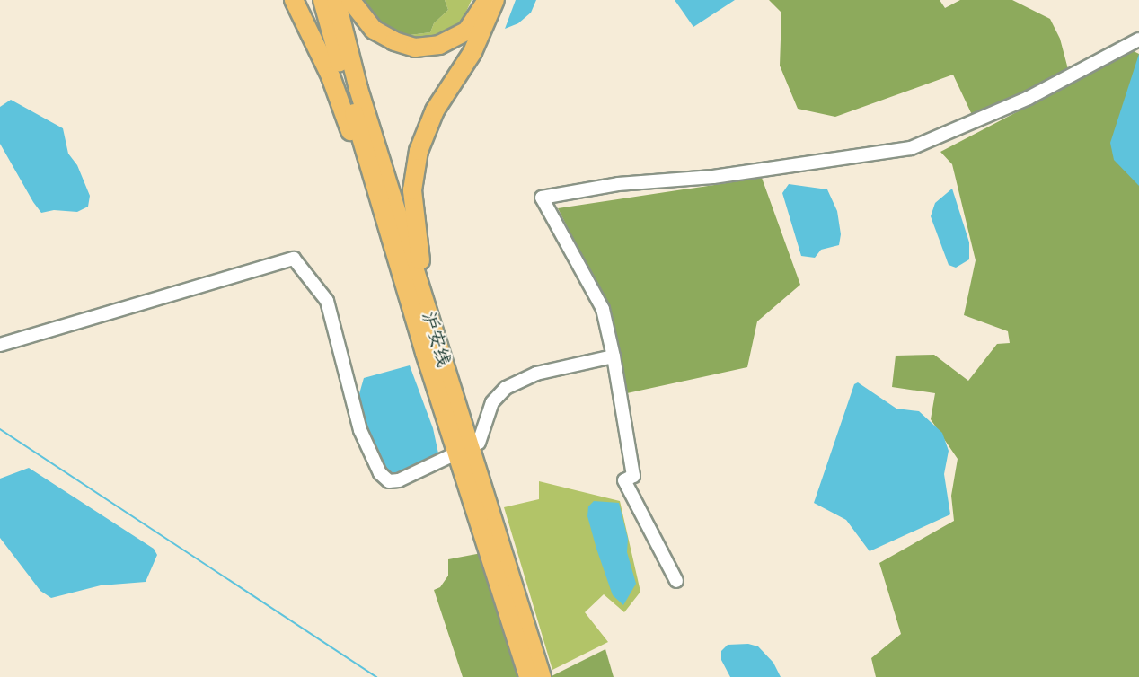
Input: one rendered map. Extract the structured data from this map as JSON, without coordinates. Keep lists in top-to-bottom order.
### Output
{
  "streets": {
    "highway": ["沪安线"]
  }
}
